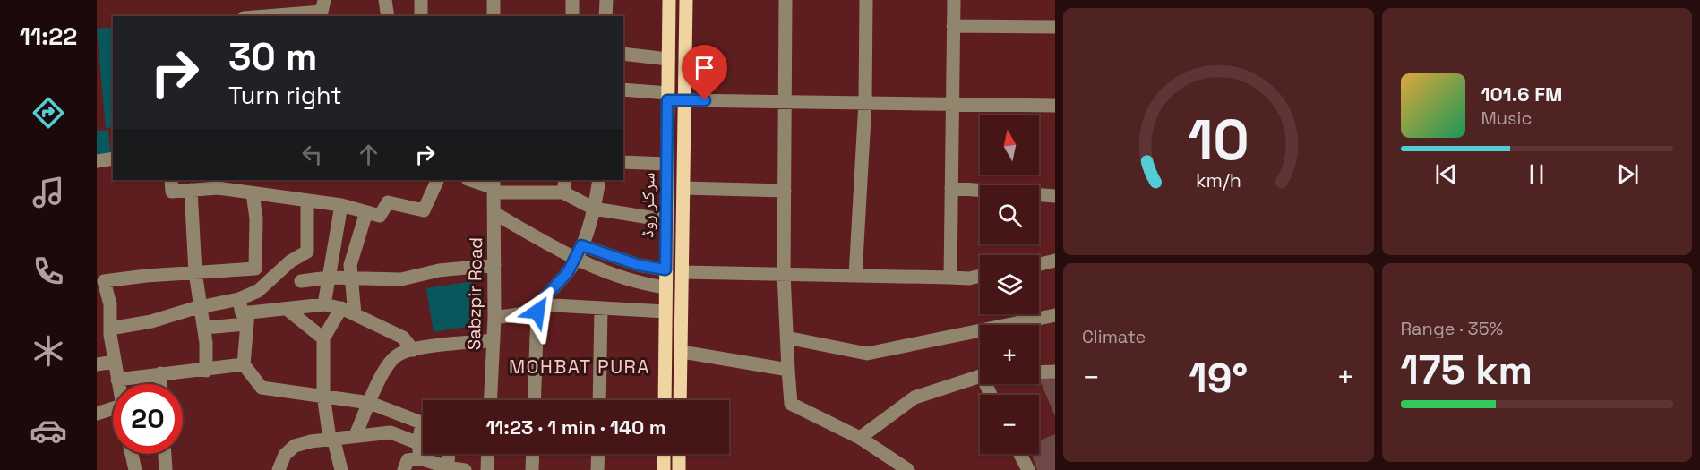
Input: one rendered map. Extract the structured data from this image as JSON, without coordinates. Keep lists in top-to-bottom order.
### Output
{
  "streets": {
    "main road": ["سرکلر روڈ"],
    "street": ["Sabzpir Road"]
  },
  "districts": ["MOHBAT PURA"],
  "north": "top",
  "page": {
    "tabs": "11:22",
    "turn": ["30 m", "Turn right"],
    "song": ["101.6 FM", "Music"],
    "map_buttons": ["+", "−"],
    "tile": [
      "Climate",
      ["Range · 35%", "175 km"]
    ],
    "heat": ["−", "19°", "+"],
    "limit": "20",
    "trip": "11:23 · 1 min · 140 m",
    "gauge": ["10", "km/h"]
  }
}
